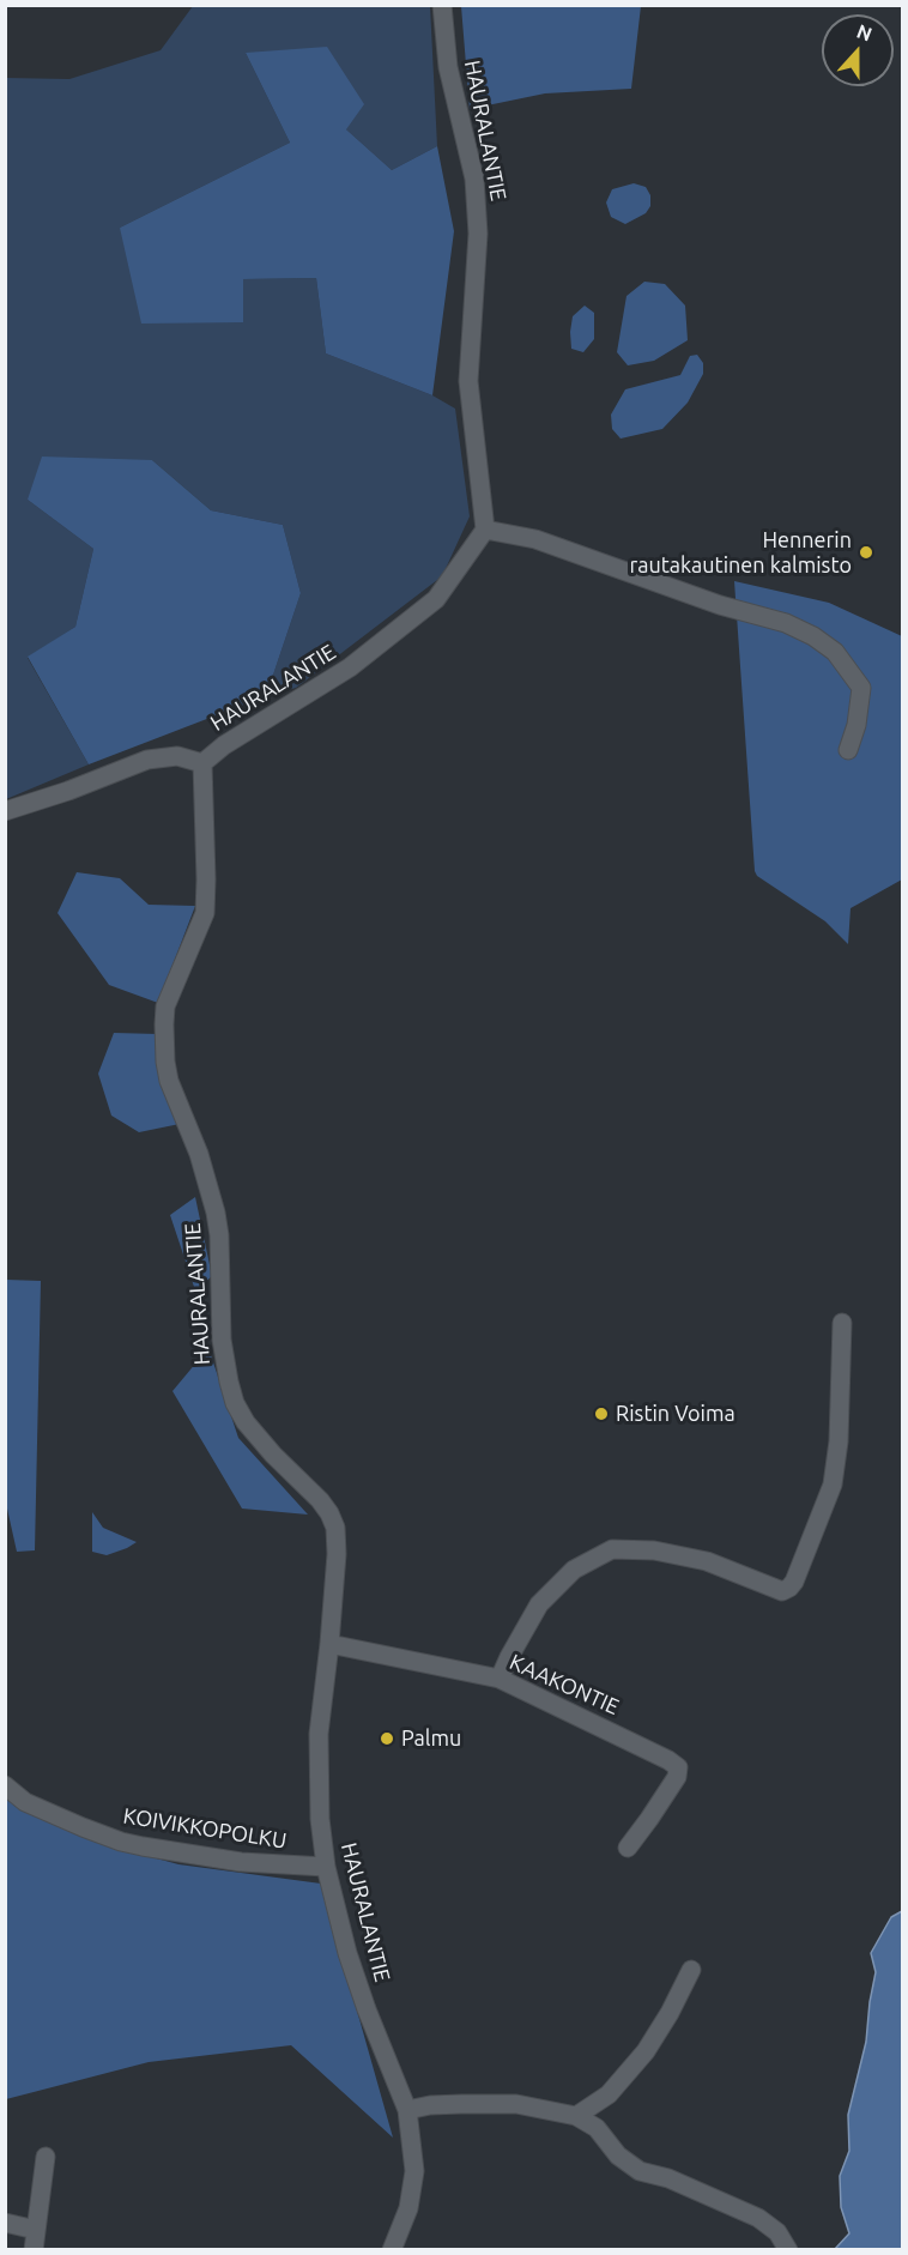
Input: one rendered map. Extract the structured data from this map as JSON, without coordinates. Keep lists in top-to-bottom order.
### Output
{
  "streets": {
    "street": ["HAURALANTIE", "KAAKONTIE", "KOIVIKKOPOLKU"]
  },
  "crossings": [
    ["HAURALANTIE", "KAAKONTIE"],
    ["HAURALANTIE", "KOIVIKKOPOLKU"]
  ],
  "places": ["Hennerin rautakautinen kalmisto", "Ristin Voima", "Palmu"],
  "north": "top"
}
